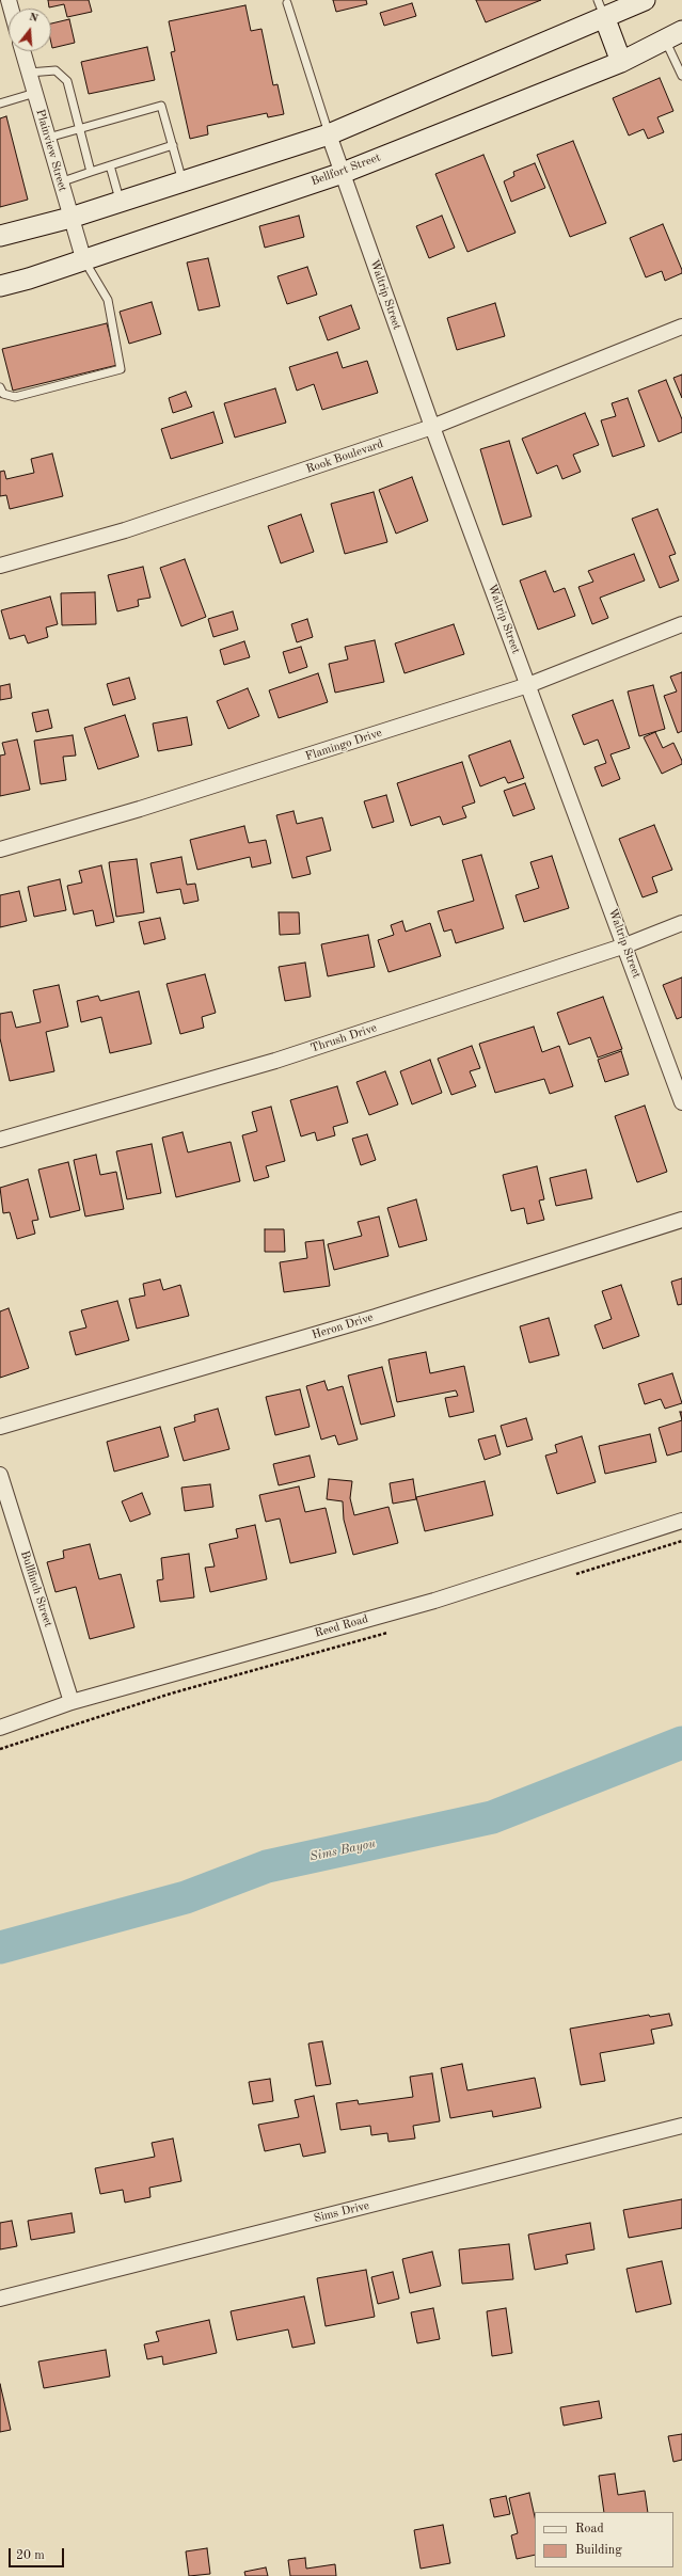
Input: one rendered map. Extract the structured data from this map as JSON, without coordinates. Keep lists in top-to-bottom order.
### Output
{
  "streets": {
    "main road": ["Bellfort Street"],
    "street": [
      "Plainview Street",
      "Waltrip Street",
      "Rook Boulevard",
      "Flamingo Drive",
      "Thrush Drive",
      "Heron Drive",
      "Bullfinch Street",
      "Reed Road",
      "Sims Drive"
    ]
  },
  "crossings": [
    ["Plainview Street", "Bellfort Street"],
    ["Bellfort Street", "Waltrip Street"],
    ["Waltrip Street", "Rook Boulevard"],
    ["Waltrip Street", "Flamingo Drive"],
    ["Waltrip Street", "Thrush Drive"],
    ["Bullfinch Street", "Reed Road"]
  ],
  "water": ["Sims Bayou"],
  "legend": ["Road", "Building"],
  "scale_bar": "20 m",
  "north": "top"
}
